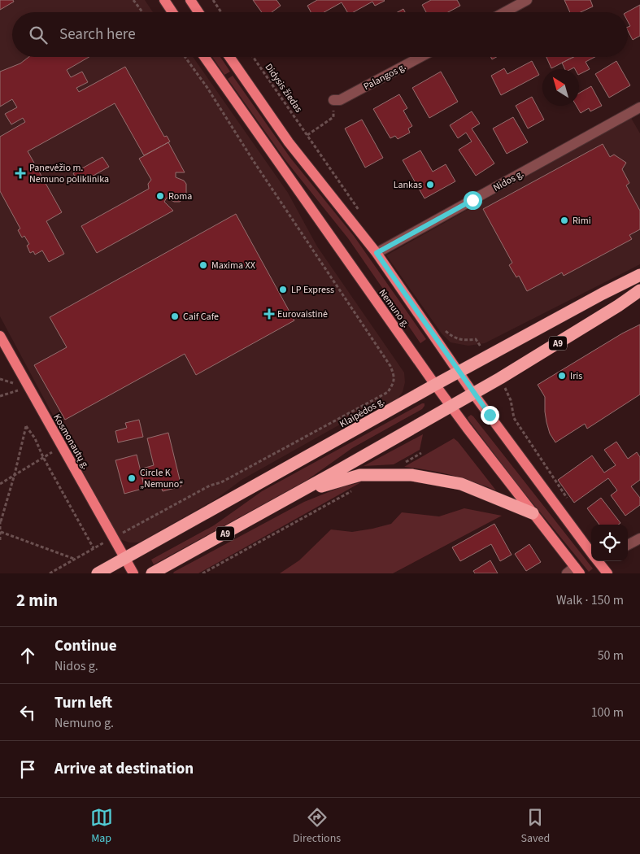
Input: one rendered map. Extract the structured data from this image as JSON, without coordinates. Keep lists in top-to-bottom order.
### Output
{
  "streets": {
    "highway": ["A9", "Klaipėdos g."],
    "main road": ["Nemuno g.", "Kosmonautų g."],
    "street": ["Palangos g.", "Nidos g."],
    "path": ["Didysis žiedas"]
  },
  "crossings": [
    ["Palangos g.", "Didysis žiedas"],
    ["Nidos g.", "Nemuno g."],
    ["Nemuno g.", "A9"],
    ["Nemuno g.", "Klaipėdos g."],
    ["Klaipėdos g.", "Kosmonautų g."]
  ],
  "places": {
    "health": ["Panevėžio m. Nemuno poliklinika", "Eurovaistinė"],
    "other": [
      "Lankas",
      "Roma",
      "Rimi",
      "Maxima XX",
      "LP Express",
      "Caif Cafe",
      "Iris",
      "Circle K „Nemuno“"
    ]
  },
  "north": "top left",
  "page": {
    "search": "Search here",
    "heading": ["2 min", "Walk · 150 m"],
    "list": [
      ["Continue", "Nidos g.", "50 m"],
      ["Turn left", "Nemuno g.", "100 m"],
      "Arrive at destination"
    ],
    "nav": ["Map", "Directions", "Saved"]
  }
}
